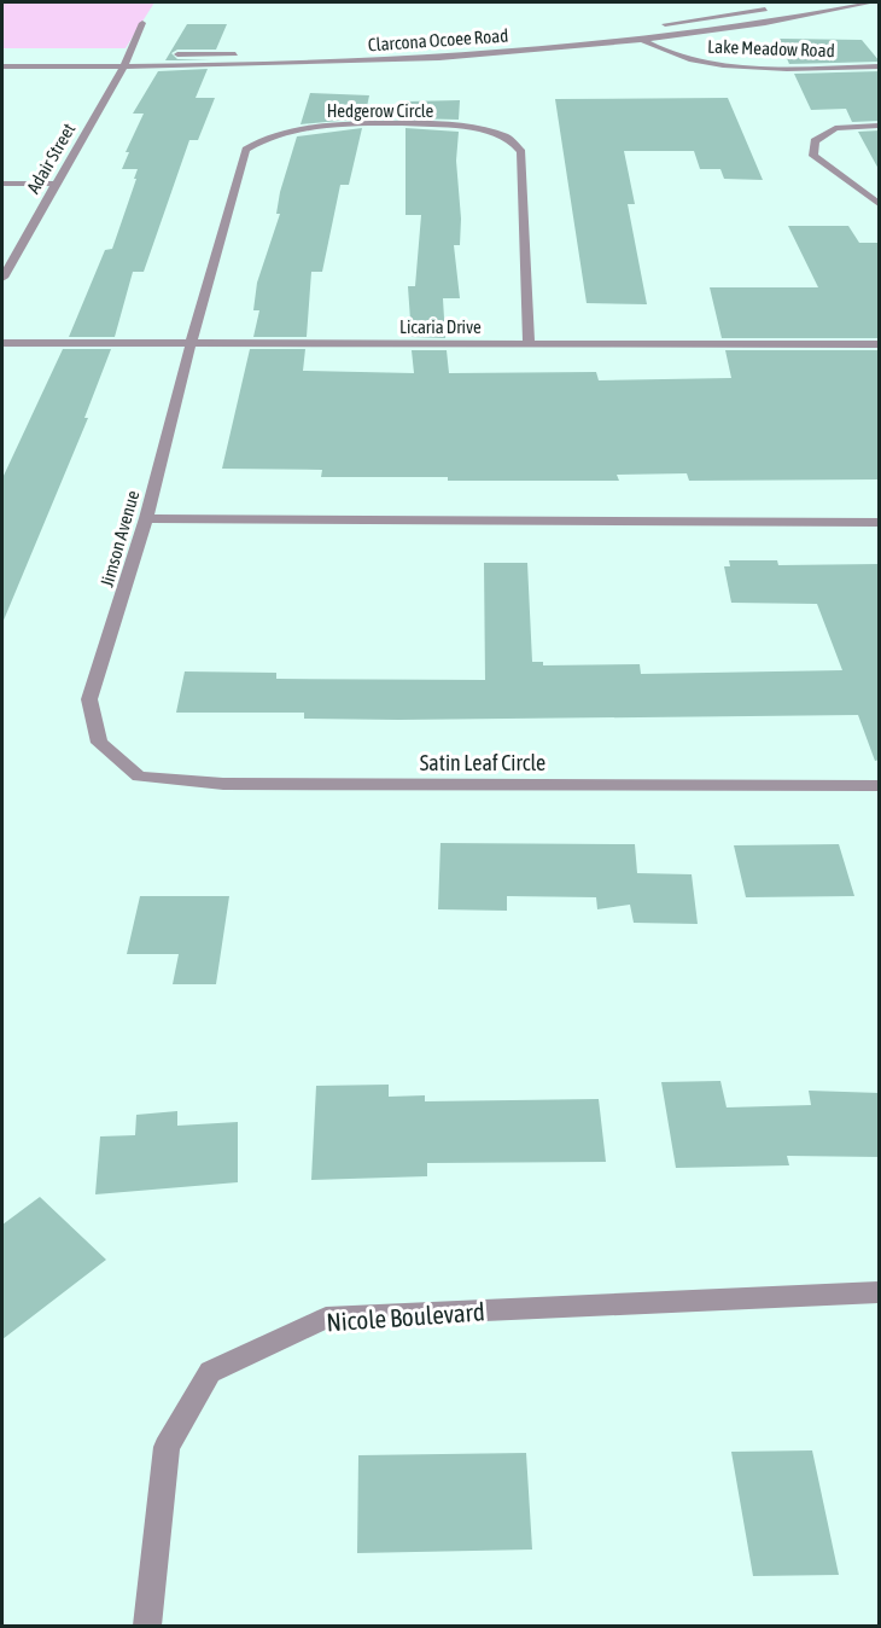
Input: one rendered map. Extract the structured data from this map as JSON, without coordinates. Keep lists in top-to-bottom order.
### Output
{
  "streets": {
    "street": [
      "Clarcona Ocoee Road",
      "Lake Meadow Road",
      "Hedgerow Circle",
      "Adair Street",
      "Licaria Drive",
      "Jimson Avenue",
      "Satin Leaf Circle",
      "Nicole Boulevard"
    ]
  },
  "crossings": [
    ["Clarcona Ocoee Road", "Lake Meadow Road"],
    ["Clarcona Ocoee Road", "Adair Street"],
    ["Hedgerow Circle", "Licaria Drive"],
    ["Hedgerow Circle", "Jimson Avenue"],
    ["Licaria Drive", "Jimson Avenue"],
    ["Jimson Avenue", "Satin Leaf Circle"]
  ]
}
